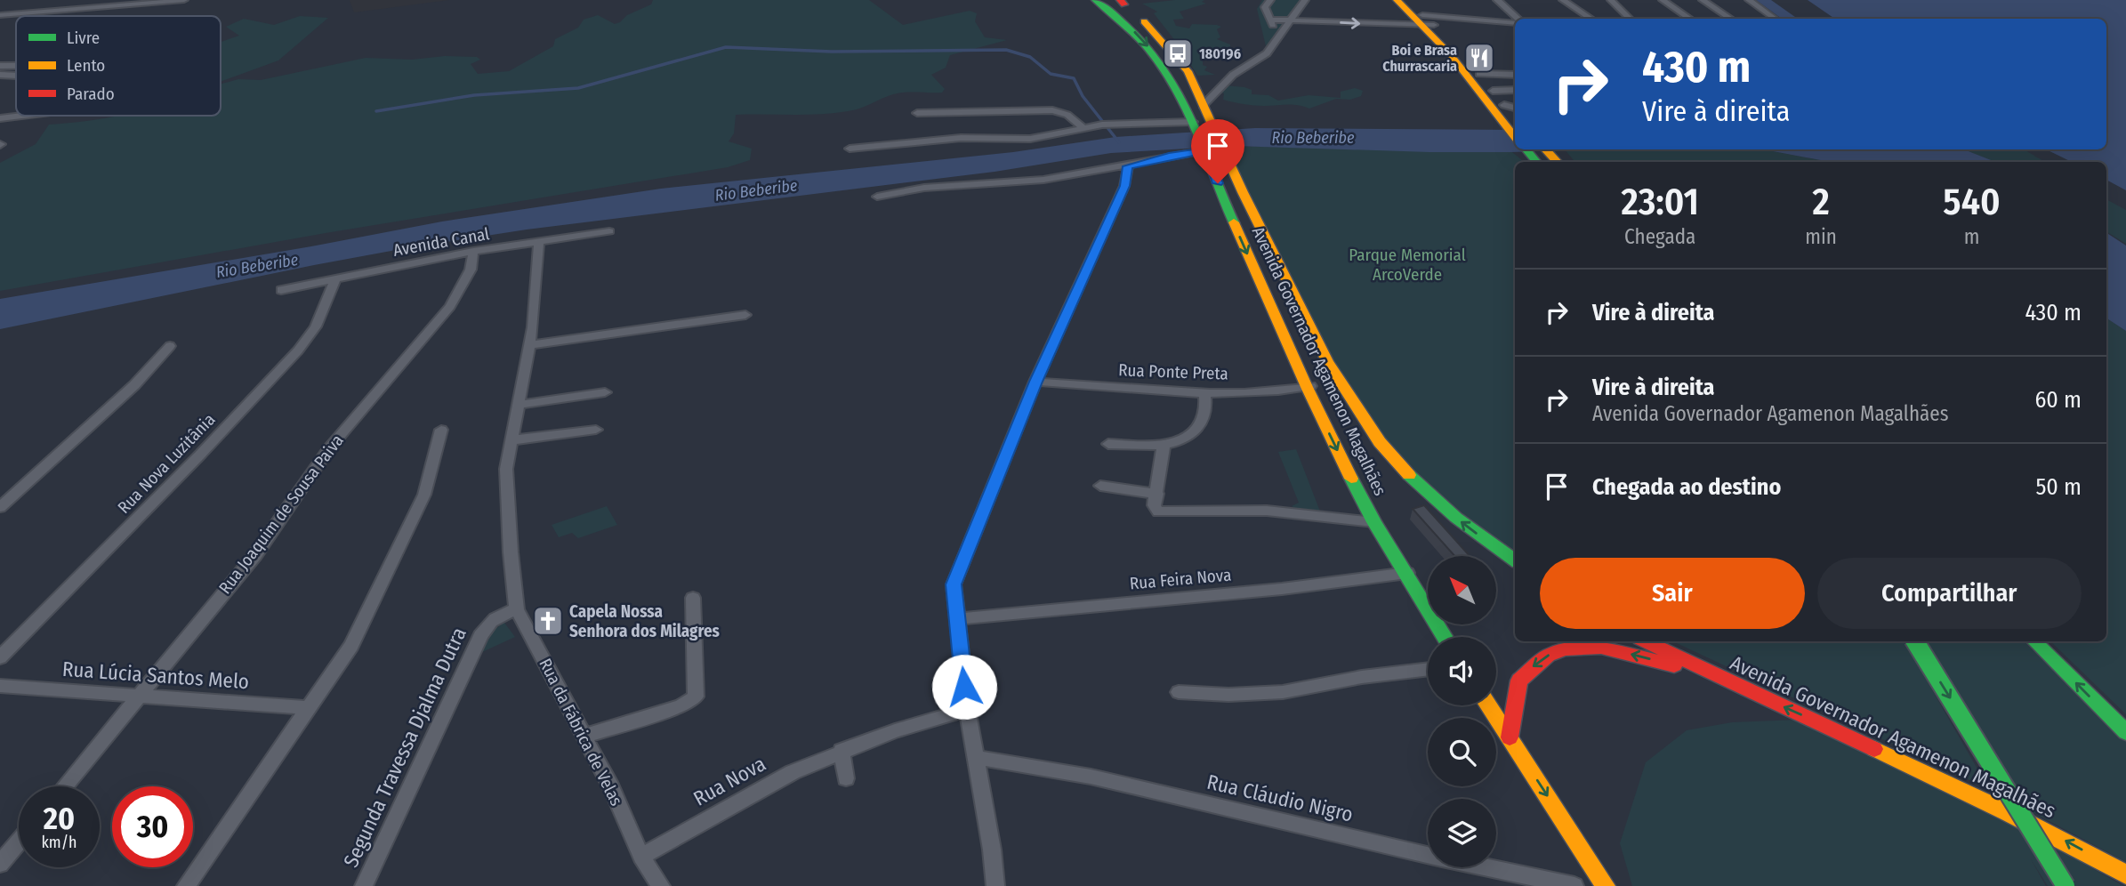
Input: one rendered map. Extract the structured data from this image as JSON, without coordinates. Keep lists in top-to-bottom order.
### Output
{
  "streets": {
    "main road": ["Avenida Governador Agamenon Magalhães"],
    "street": [
      "Avenida Canal",
      "Rua Ponte Preta",
      "Rua Nova Luzitânia",
      "Rua Joaquim de Sousa Paiva",
      "Rua Feira Nova",
      "Rua Lúcia Santos Melo",
      "Rua da Fábrica de Velas",
      "Segunda Travessa Djalma Dutra",
      "Rua Nova",
      "Rua Cláudio Nigro"
    ]
  },
  "crossings": [
    ["Avenida Canal", "Rua Nova Luzitânia"],
    ["Avenida Canal", "Rua Joaquim de Sousa Paiva"],
    ["Avenida Canal", "Rua da Fábrica de Velas"],
    ["Avenida Governador Agamenon Magalhães", "Rua Ponte Preta"],
    ["Avenida Governador Agamenon Magalhães", "Rua Feira Nova"],
    ["Rua Joaquim de Sousa Paiva", "Rua Lúcia Santos Melo"],
    ["Rua da Fábrica de Velas", "Segunda Travessa Djalma Dutra"],
    ["Rua da Fábrica de Velas", "Rua Nova"]
  ],
  "water": ["Rio Beberibe"],
  "parks": ["Parque Memorial ArcoVerde"],
  "places": {
    "bus stop": ["180196"],
    "restaurant": ["Boi e Brasa Churrascaria"],
    "church": ["Capela Nossa Senhora dos Milagres"]
  },
  "legend": ["Livre", "Lento", "Parado"],
  "north": "top left",
  "page": {
    "turn": ["430 m", "Vire à direita"],
    "eta": [
      "23:01",
      "Chegada",
      "2",
      "min",
      "540",
      "m"
    ],
    "list": [
      {
        "name": "Vire à direita",
        "value": "430 m"
      },
      {
        "name": "Vire à direita",
        "note": "Avenida Governador Agamenon Magalhães",
        "value": "60 m"
      },
      {
        "name": "Chegada ao destino",
        "value": "50 m"
      }
    ],
    "buttons": ["Sair", "Compartilhar"],
    "speed": "20 km/h",
    "limit": "30"
  }
}
